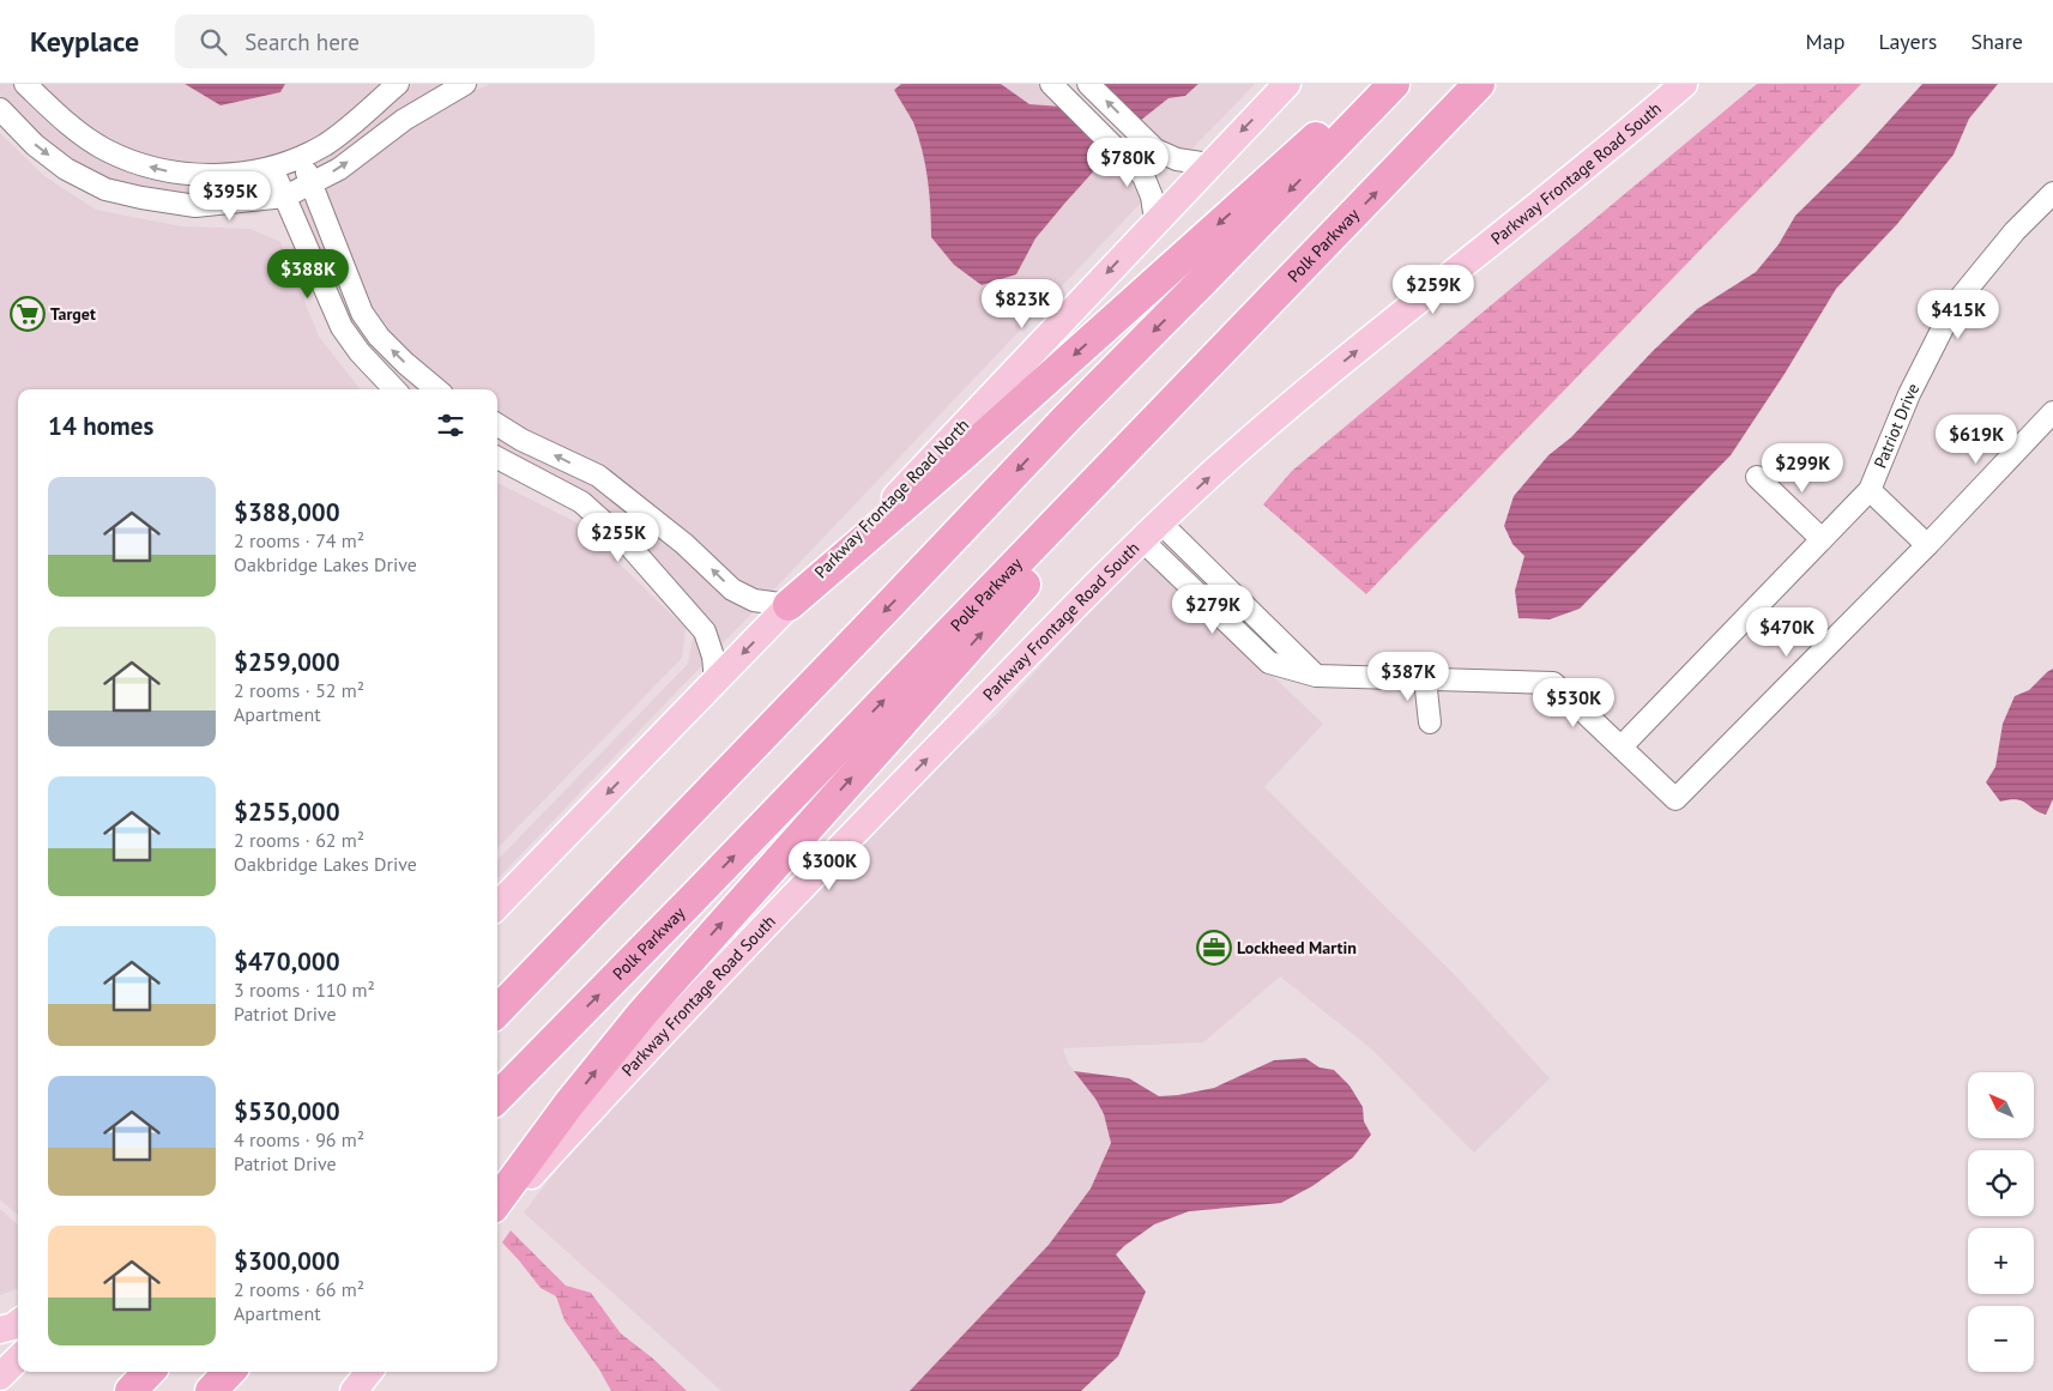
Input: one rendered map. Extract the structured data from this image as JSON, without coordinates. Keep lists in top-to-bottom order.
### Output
{
  "streets": {
    "highway": ["Polk Parkway"],
    "main road": ["Parkway Frontage Road South", "Parkway Frontage Road North"],
    "street": ["Patriot Drive"]
  },
  "one_way": ["Parkway Frontage Road South", "Parkway Frontage Road North"],
  "places": {
    "supermarket": ["Target"],
    "office": ["Lockheed Martin"]
  },
  "north": "top left",
  "page": {
    "header": "Keyplace",
    "search": "Search here",
    "nav": ["Map", "Layers", "Share"],
    "price": [
      "$780K",
      "$395K",
      "$388K",
      "$259K",
      "$823K",
      "$415K",
      "$619K",
      "$299K",
      "$255K",
      "$279K",
      "$470K",
      "$387K",
      "$530K",
      "$300K"
    ],
    "heading": "14 homes",
    "list": [
      {
        "name": "$388,000",
        "note": "2 rooms · 74 m² · Oakbridge Lakes Drive"
      },
      {
        "name": "$259,000",
        "note": "2 rooms · 52 m² · Apartment"
      },
      {
        "name": "$255,000",
        "note": "2 rooms · 62 m² · Oakbridge Lakes Drive"
      },
      {
        "name": "$470,000",
        "note": "3 rooms · 110 m² · Patriot Drive"
      },
      {
        "name": "$530,000",
        "note": "4 rooms · 96 m² · Patriot Drive"
      },
      {
        "name": "$300,000",
        "note": "2 rooms · 66 m² · Apartment"
      }
    ],
    "map_buttons": ["+", "−"]
  }
}
